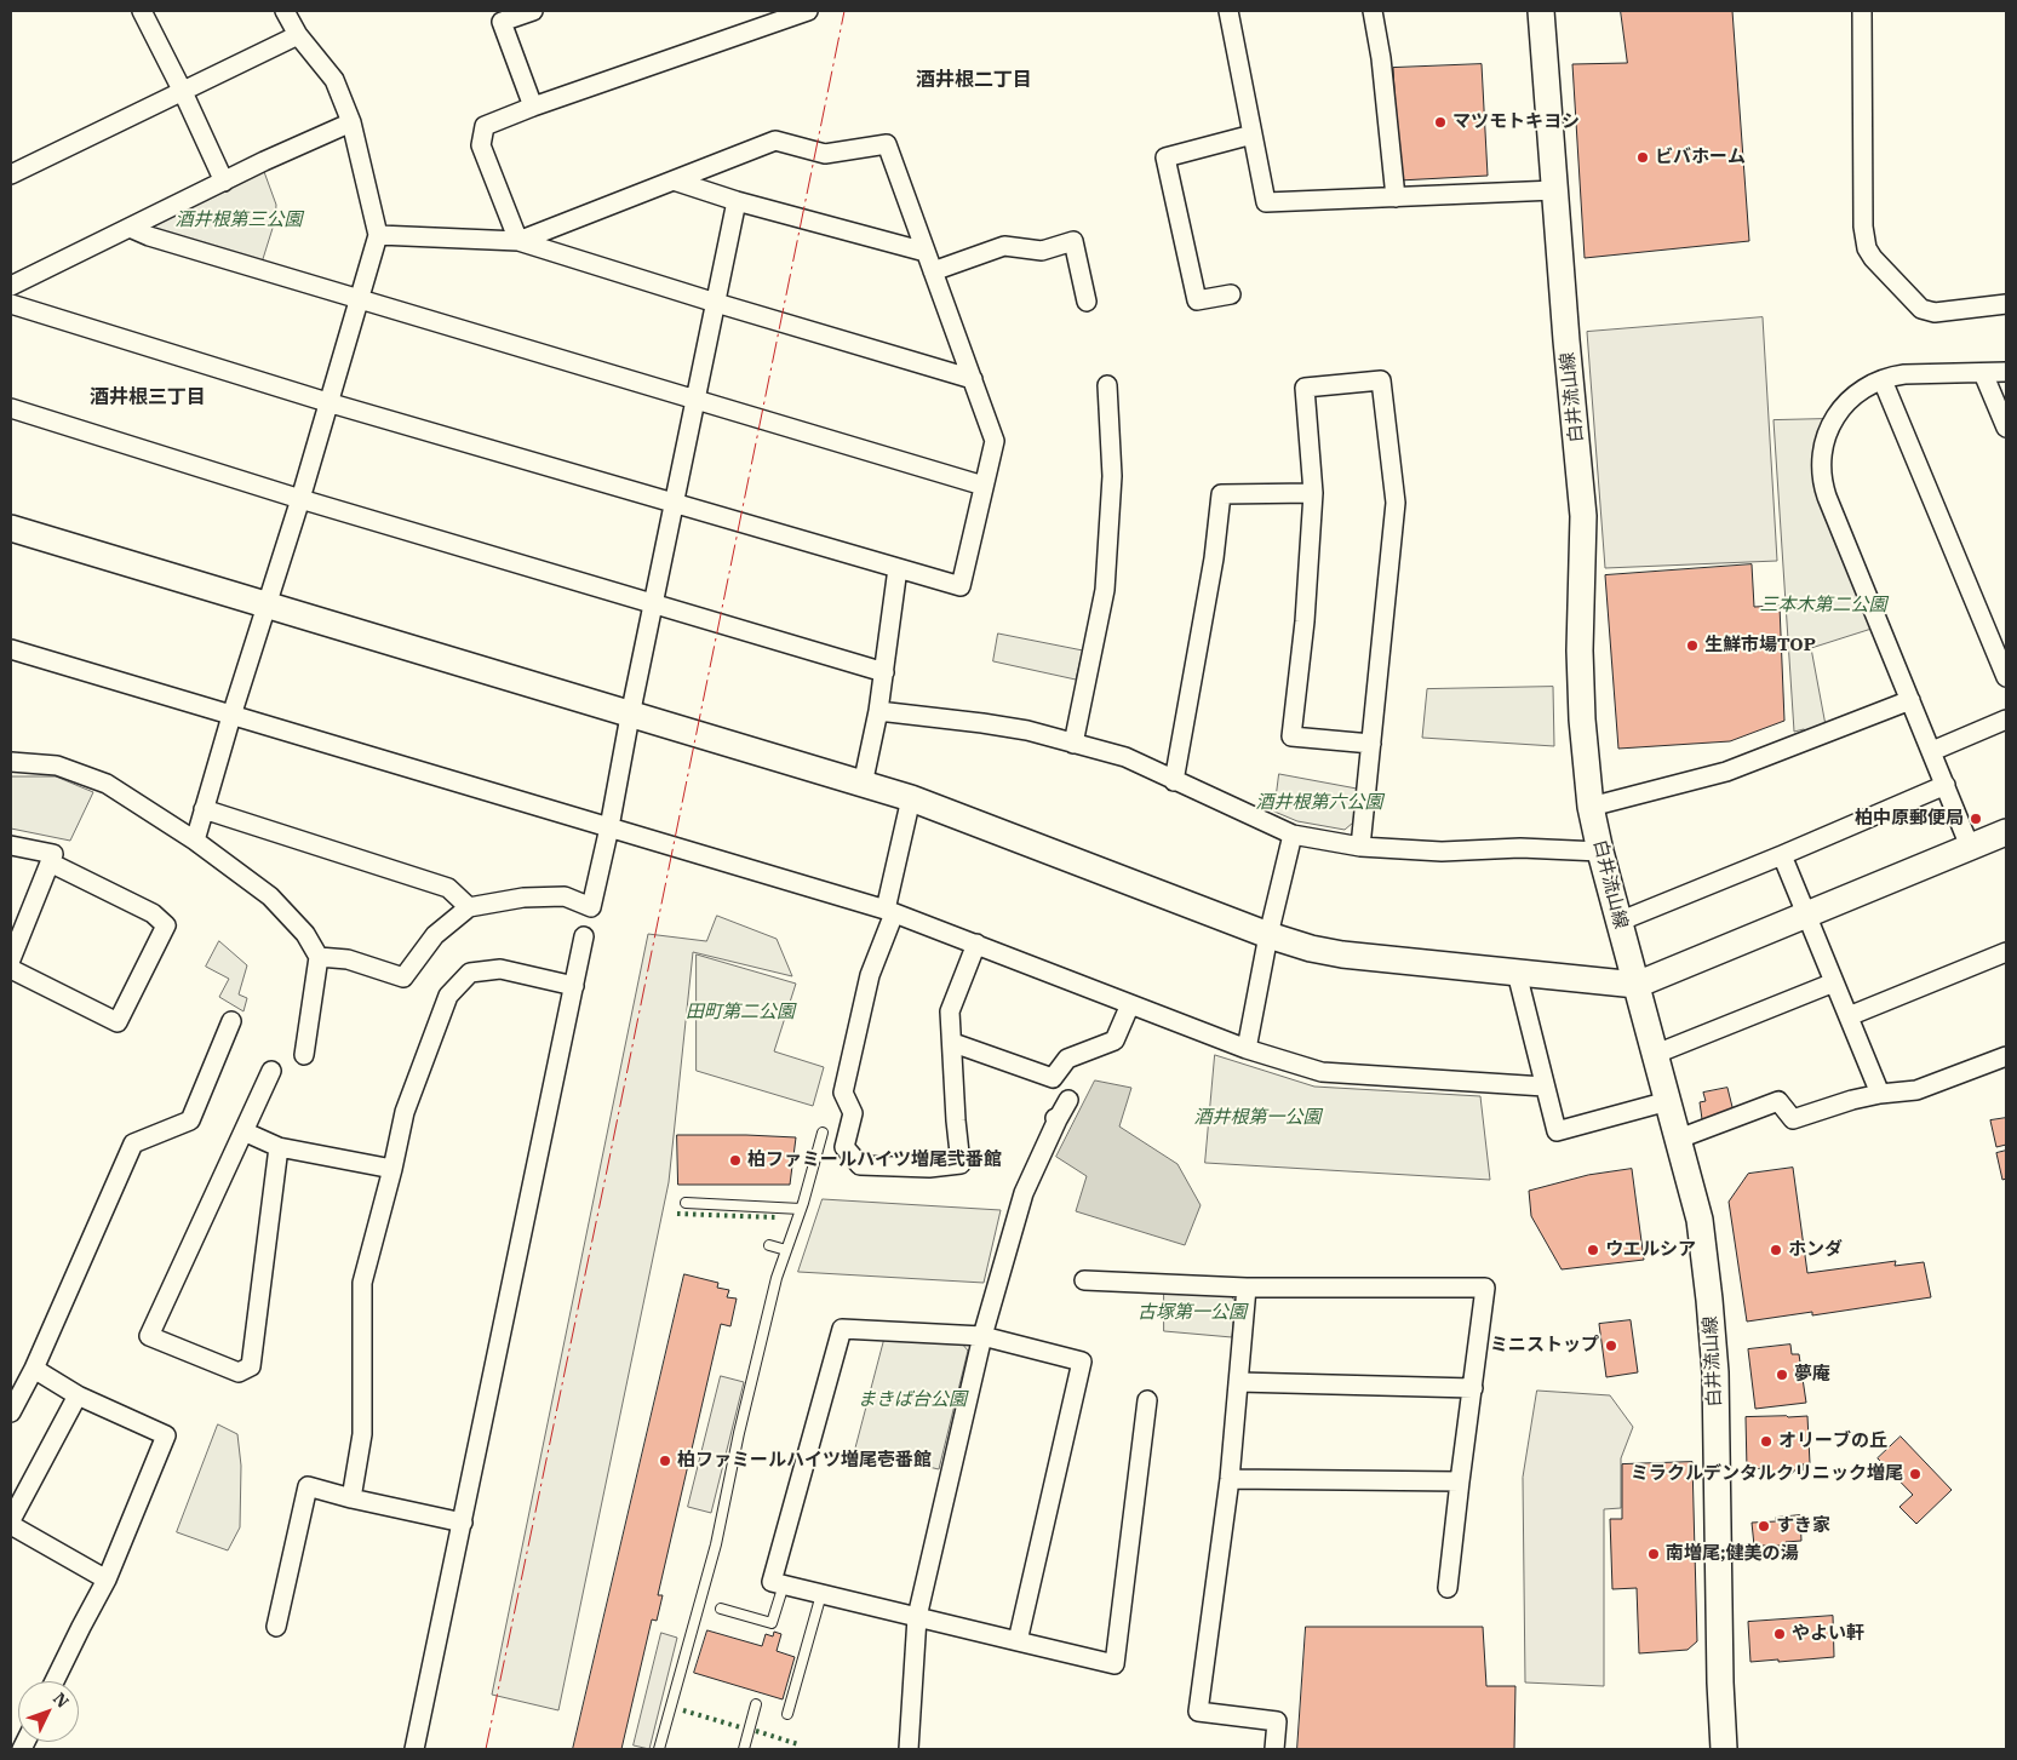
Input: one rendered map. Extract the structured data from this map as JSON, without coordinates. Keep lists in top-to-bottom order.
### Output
{
  "streets": {
    "street": ["白井流山線"]
  },
  "districts": ["酒井根二丁目", "酒井根三丁目"],
  "parks": [
    "酒井根第三公園",
    "三本木第二公園",
    "酒井根第六公園",
    "田町第二公園",
    "酒井根第一公園",
    "古塚第一公園",
    "まきば台公園"
  ],
  "places": [
    "マツモトキヨシ",
    "ビバホーム",
    "生鮮市場TOP",
    "柏中原郵便局",
    "柏ファミールハイツ増尾弐番館",
    "ウエルシア",
    "ホンダ",
    "ミニストップ",
    "夢庵",
    "オリーブの丘",
    "柏ファミールハイツ増尾壱番館",
    "ミラクルデンタルクリニック増尾",
    "すき家",
    "南増尾;健美の湯",
    "やよい軒"
  ],
  "north": "top right"
}
